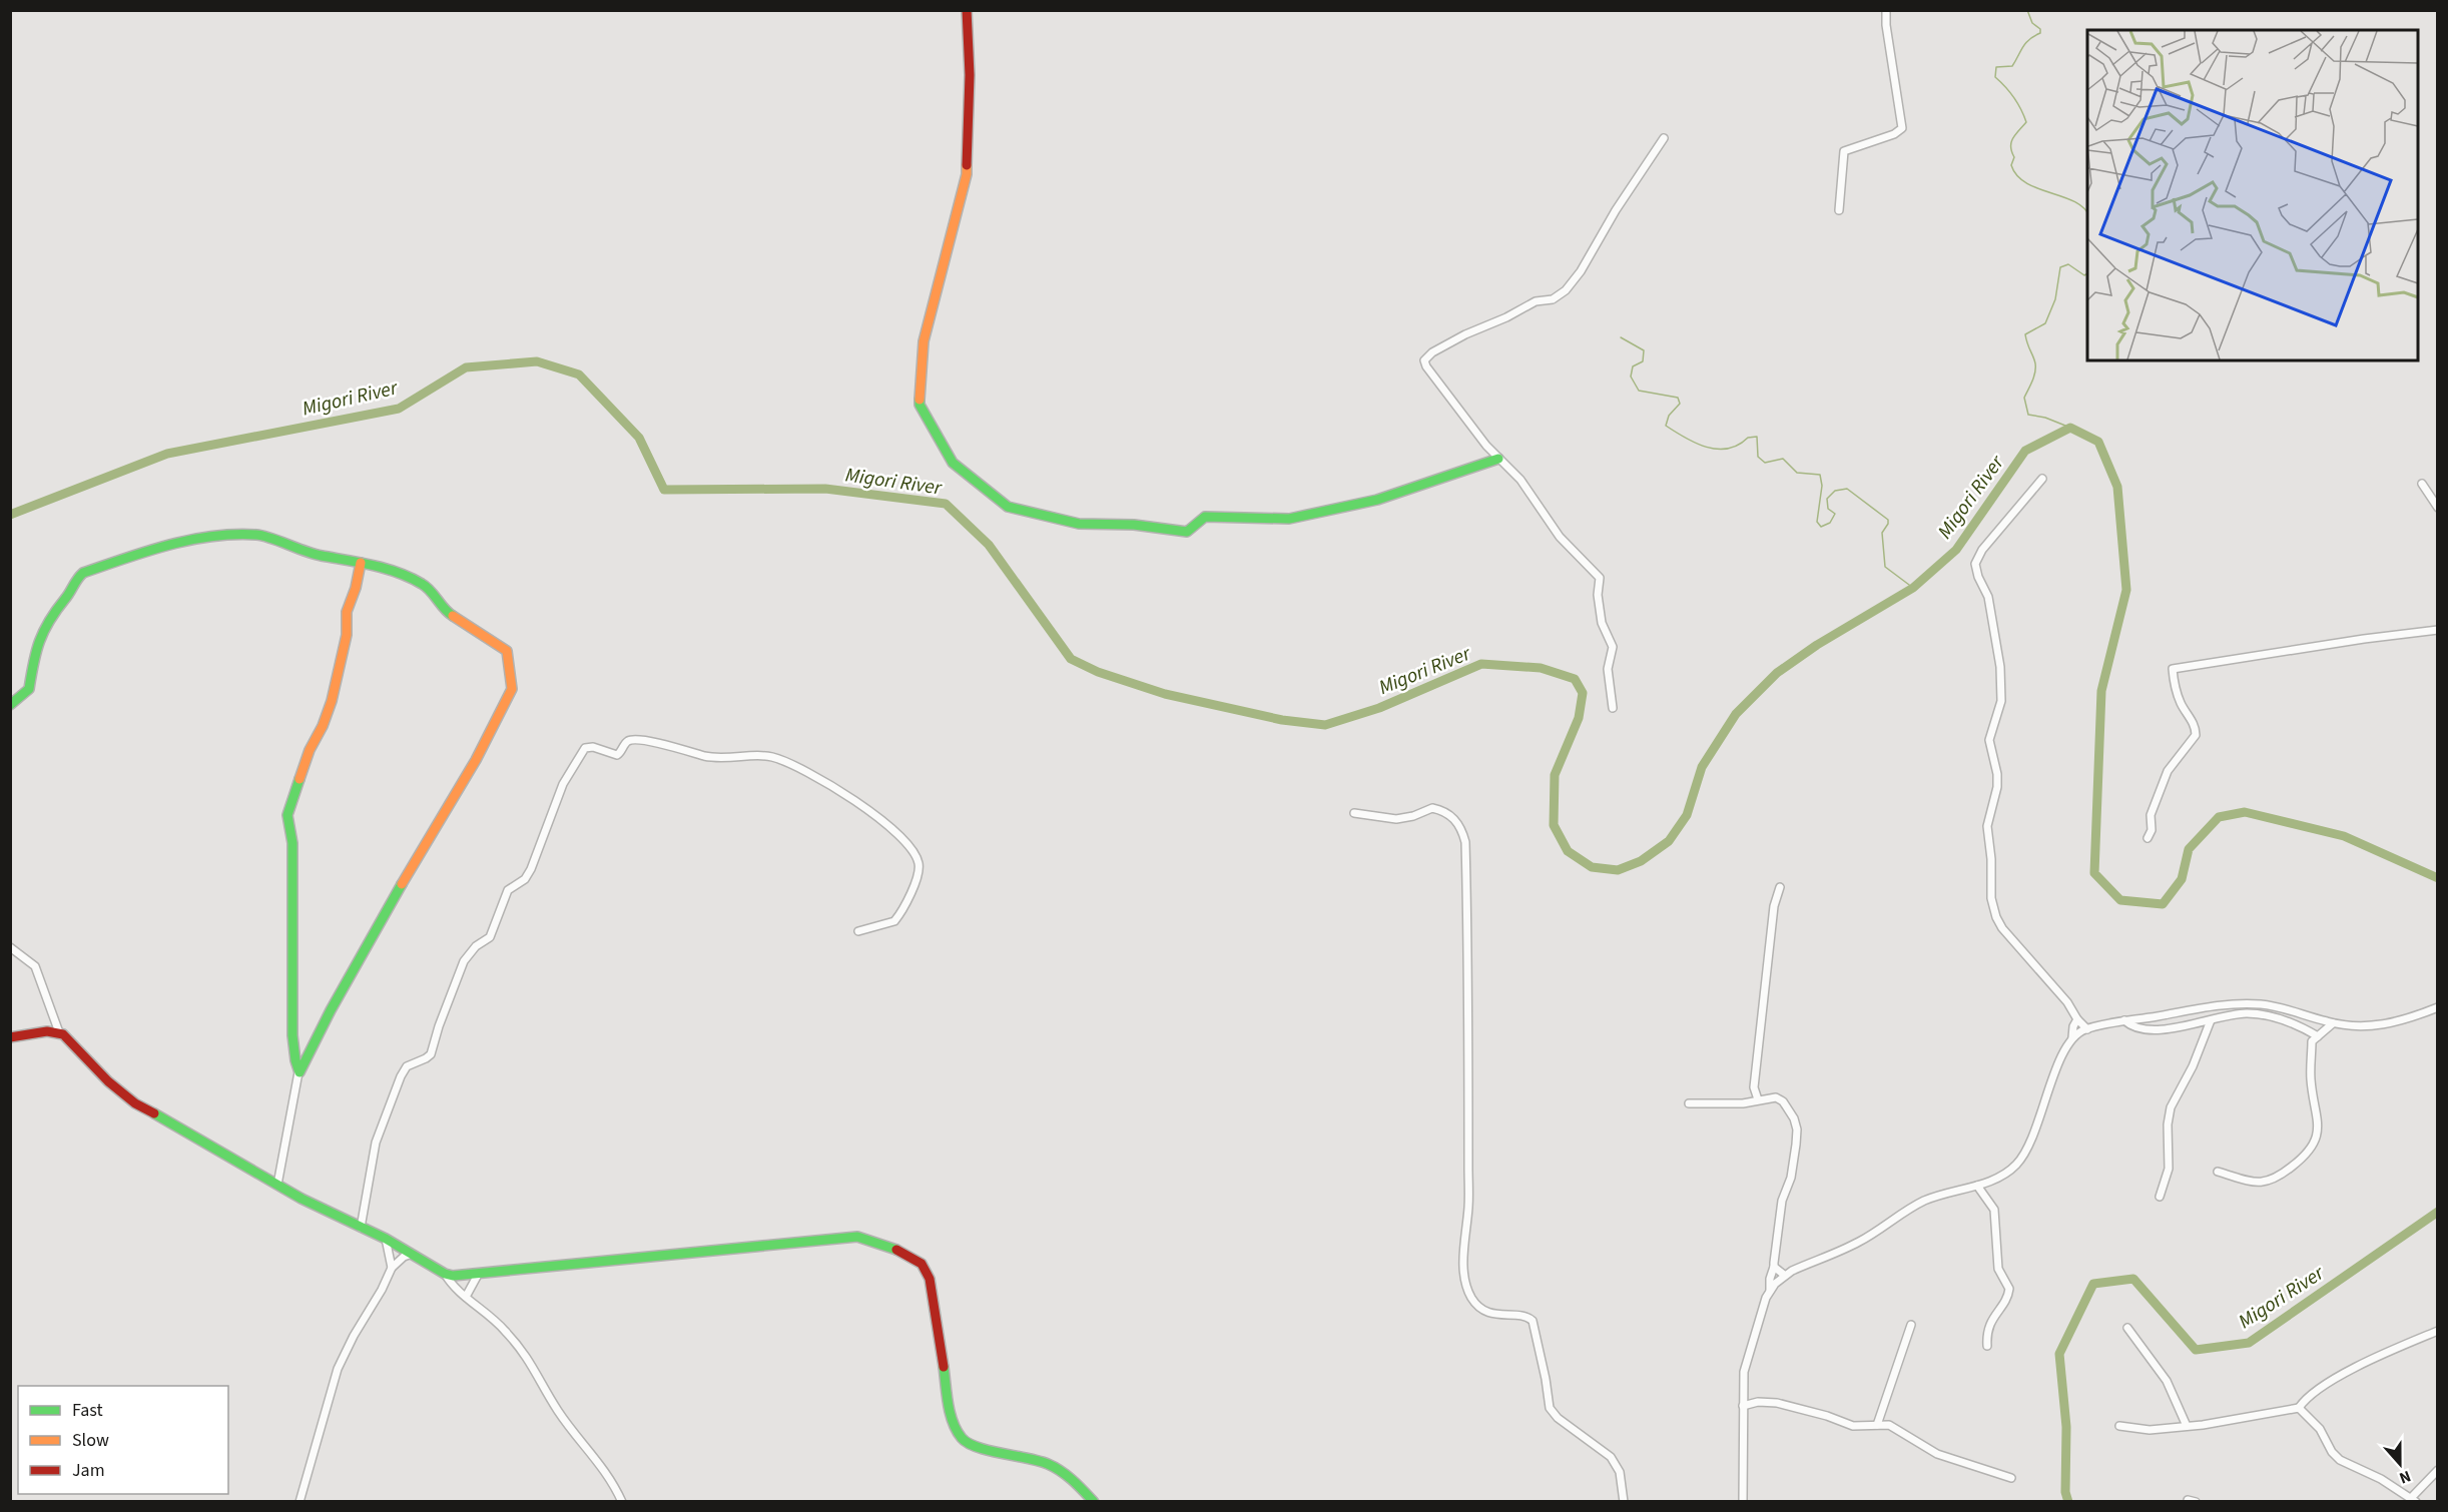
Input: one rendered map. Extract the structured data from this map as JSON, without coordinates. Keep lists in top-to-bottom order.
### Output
{
  "water": ["Migori River"],
  "legend": ["Fast", "Slow", "Jam"],
  "north": "bottom"
}
